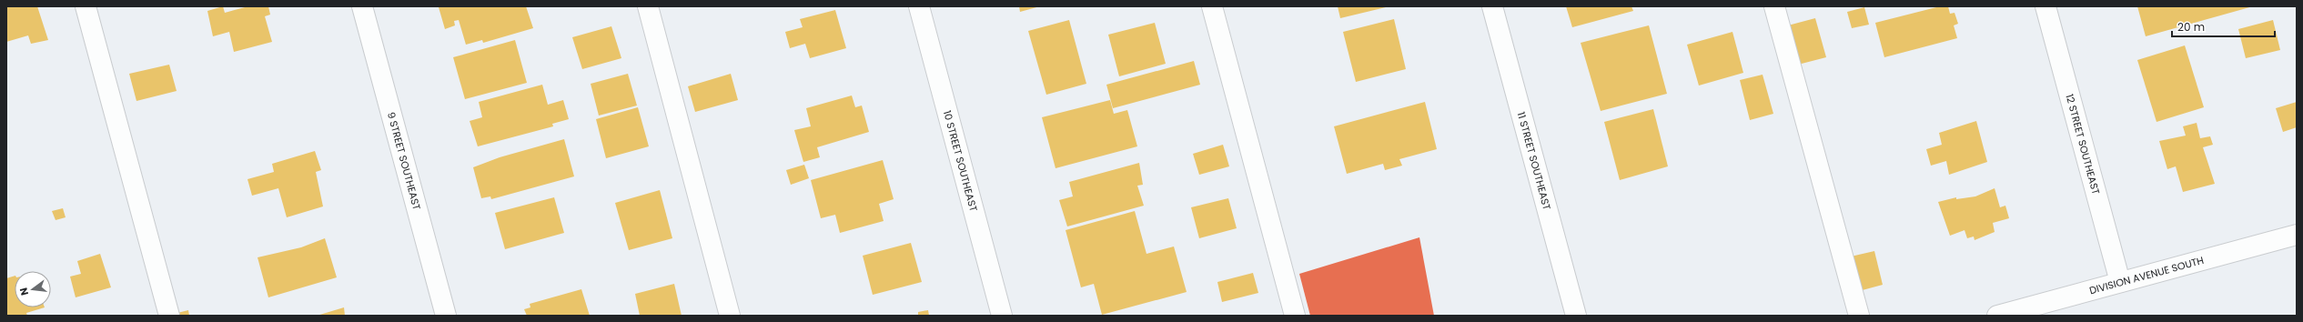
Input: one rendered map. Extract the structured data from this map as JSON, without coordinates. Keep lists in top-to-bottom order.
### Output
{
  "streets": {
    "street": [
      "12 STREET SOUTHEAST",
      "9 STREET SOUTHEAST",
      "10 STREET SOUTHEAST",
      "11 STREET SOUTHEAST",
      "DIVISION AVENUE SOUTH"
    ]
  },
  "crossings": [
    ["12 STREET SOUTHEAST", "DIVISION AVENUE SOUTH"]
  ],
  "scale_bar": "20 m",
  "north": "left"
}
